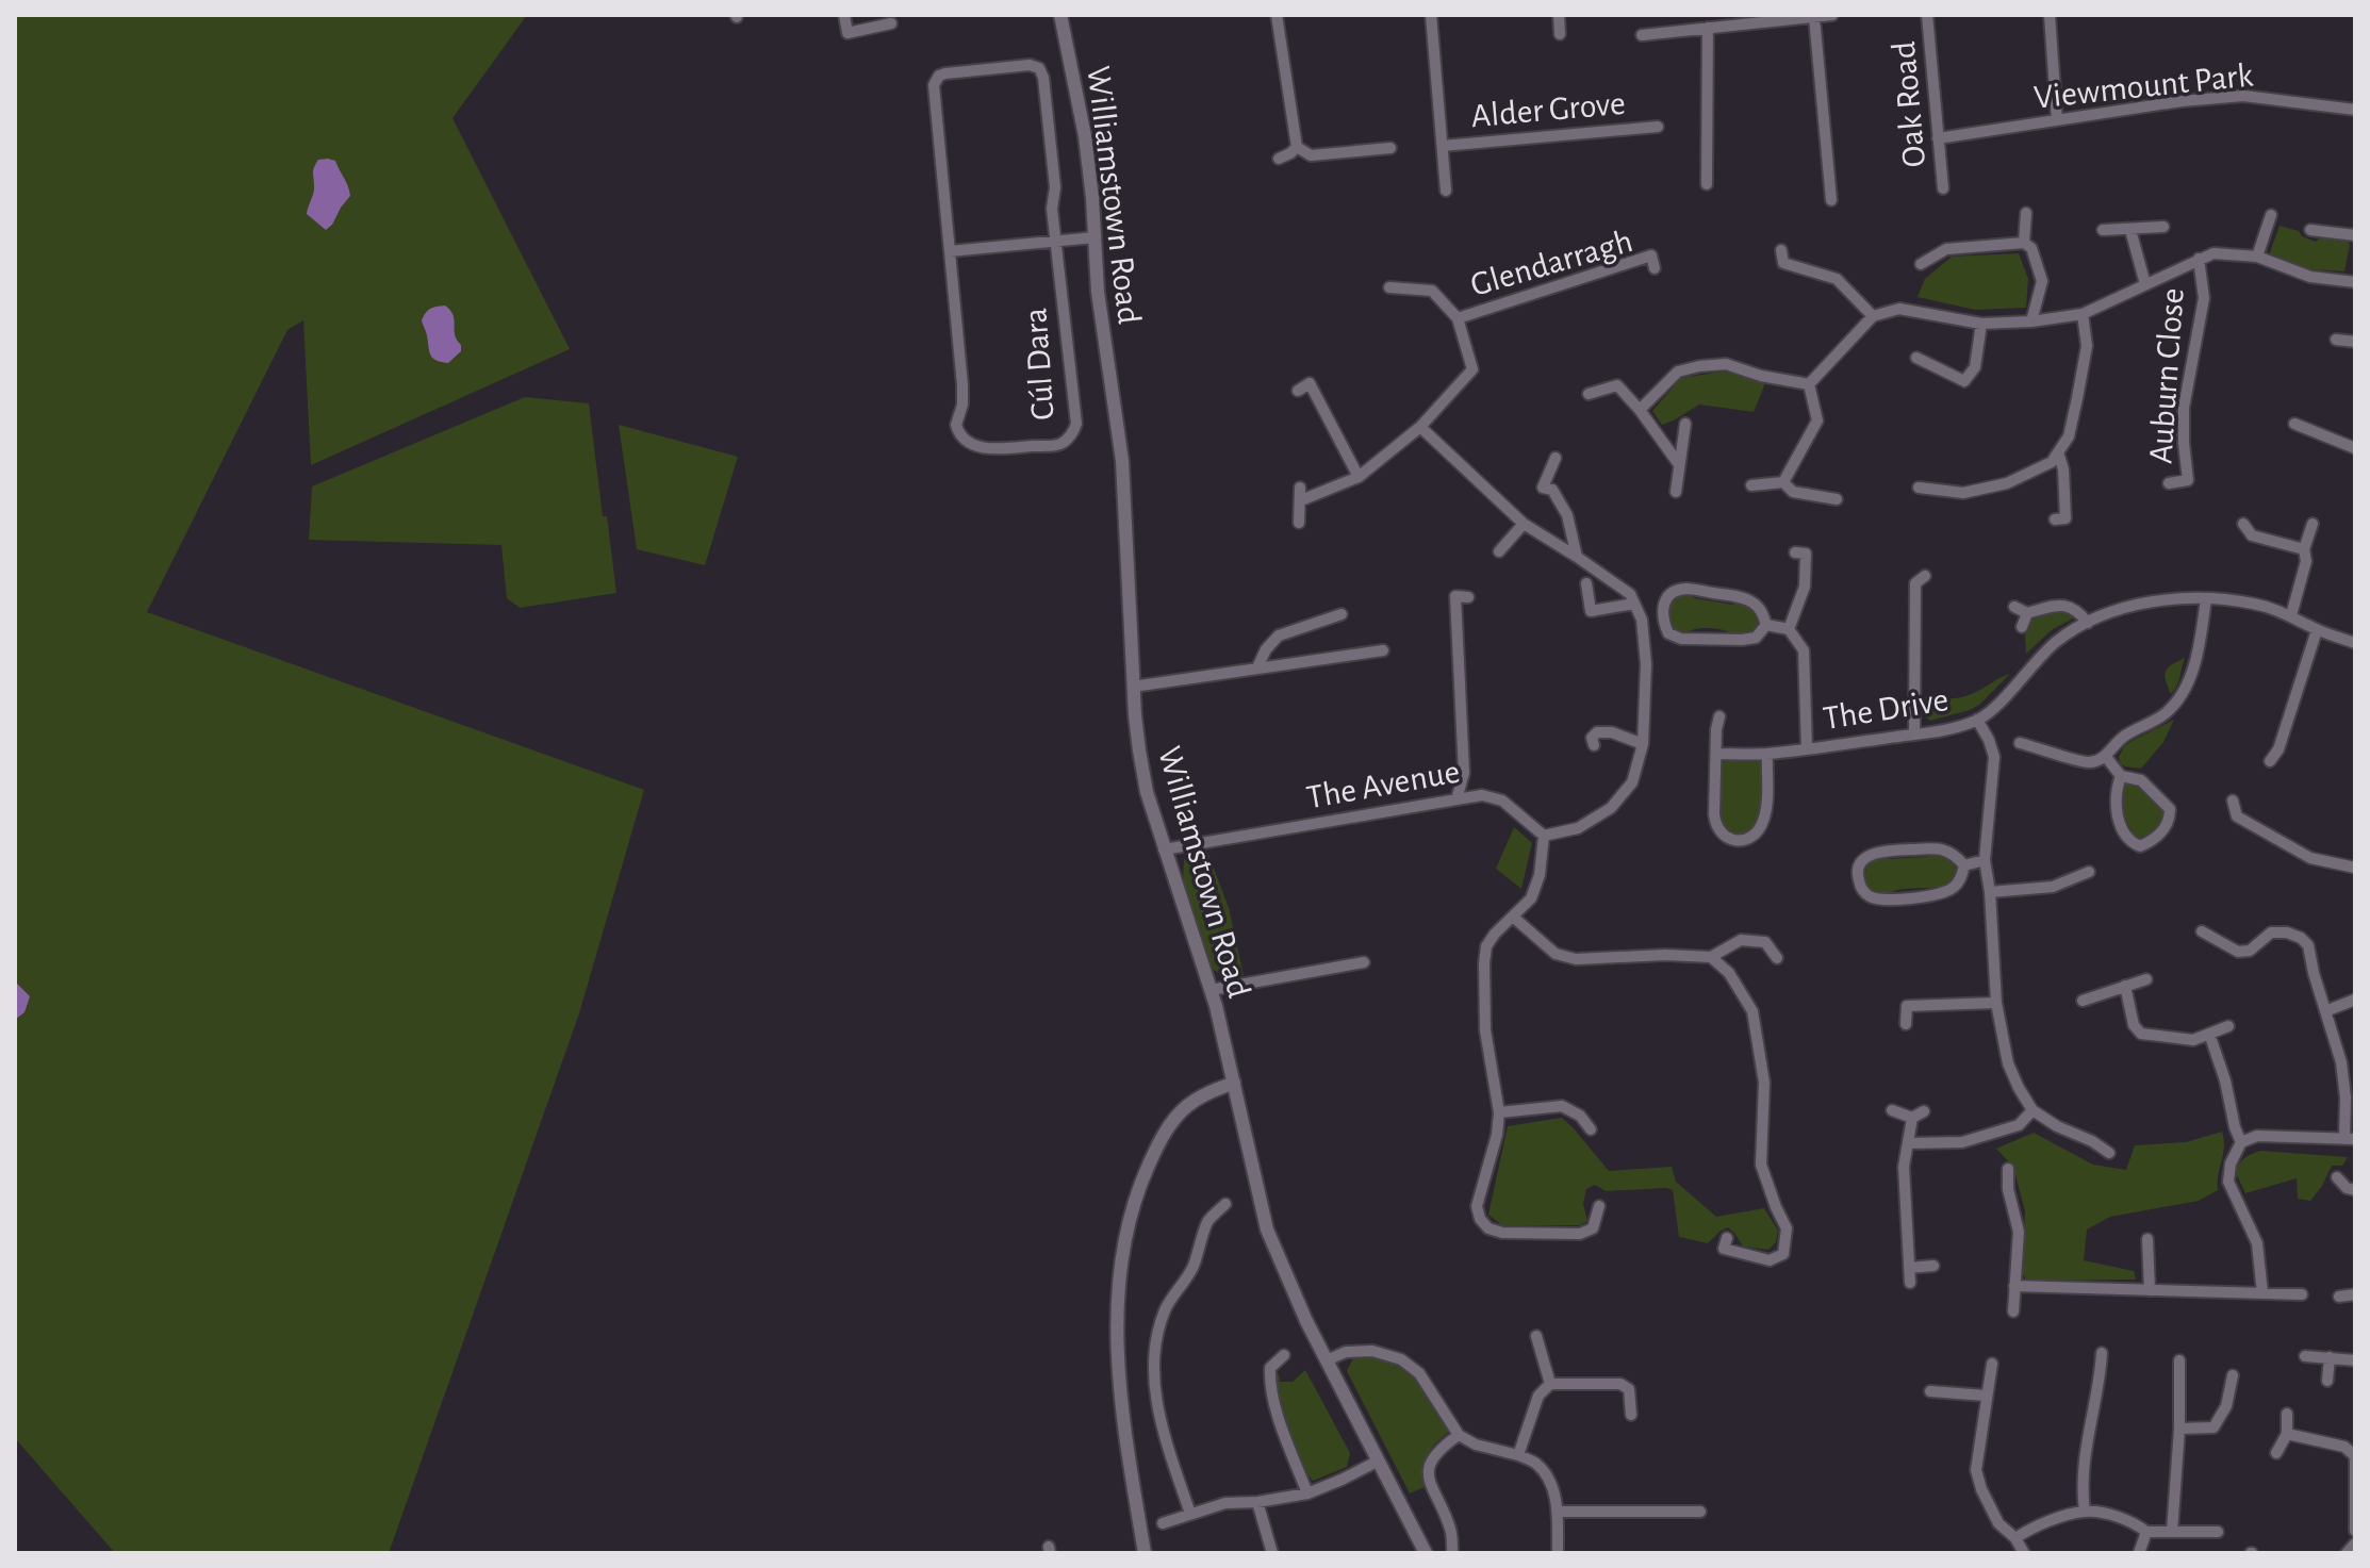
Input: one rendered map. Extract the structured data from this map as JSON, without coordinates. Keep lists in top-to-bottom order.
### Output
{
  "streets": {
    "street": [
      "Viewmount Park",
      "Oak Road",
      "Alder Grove",
      "Williamstown Road",
      "Glendarragh",
      "Cúl Dara",
      "Auburn Close",
      "The Drive",
      "The Avenue"
    ]
  },
  "crossings": [
    ["Viewmount Park", "Oak Road"],
    ["Williamstown Road", "The Avenue"]
  ]
}
